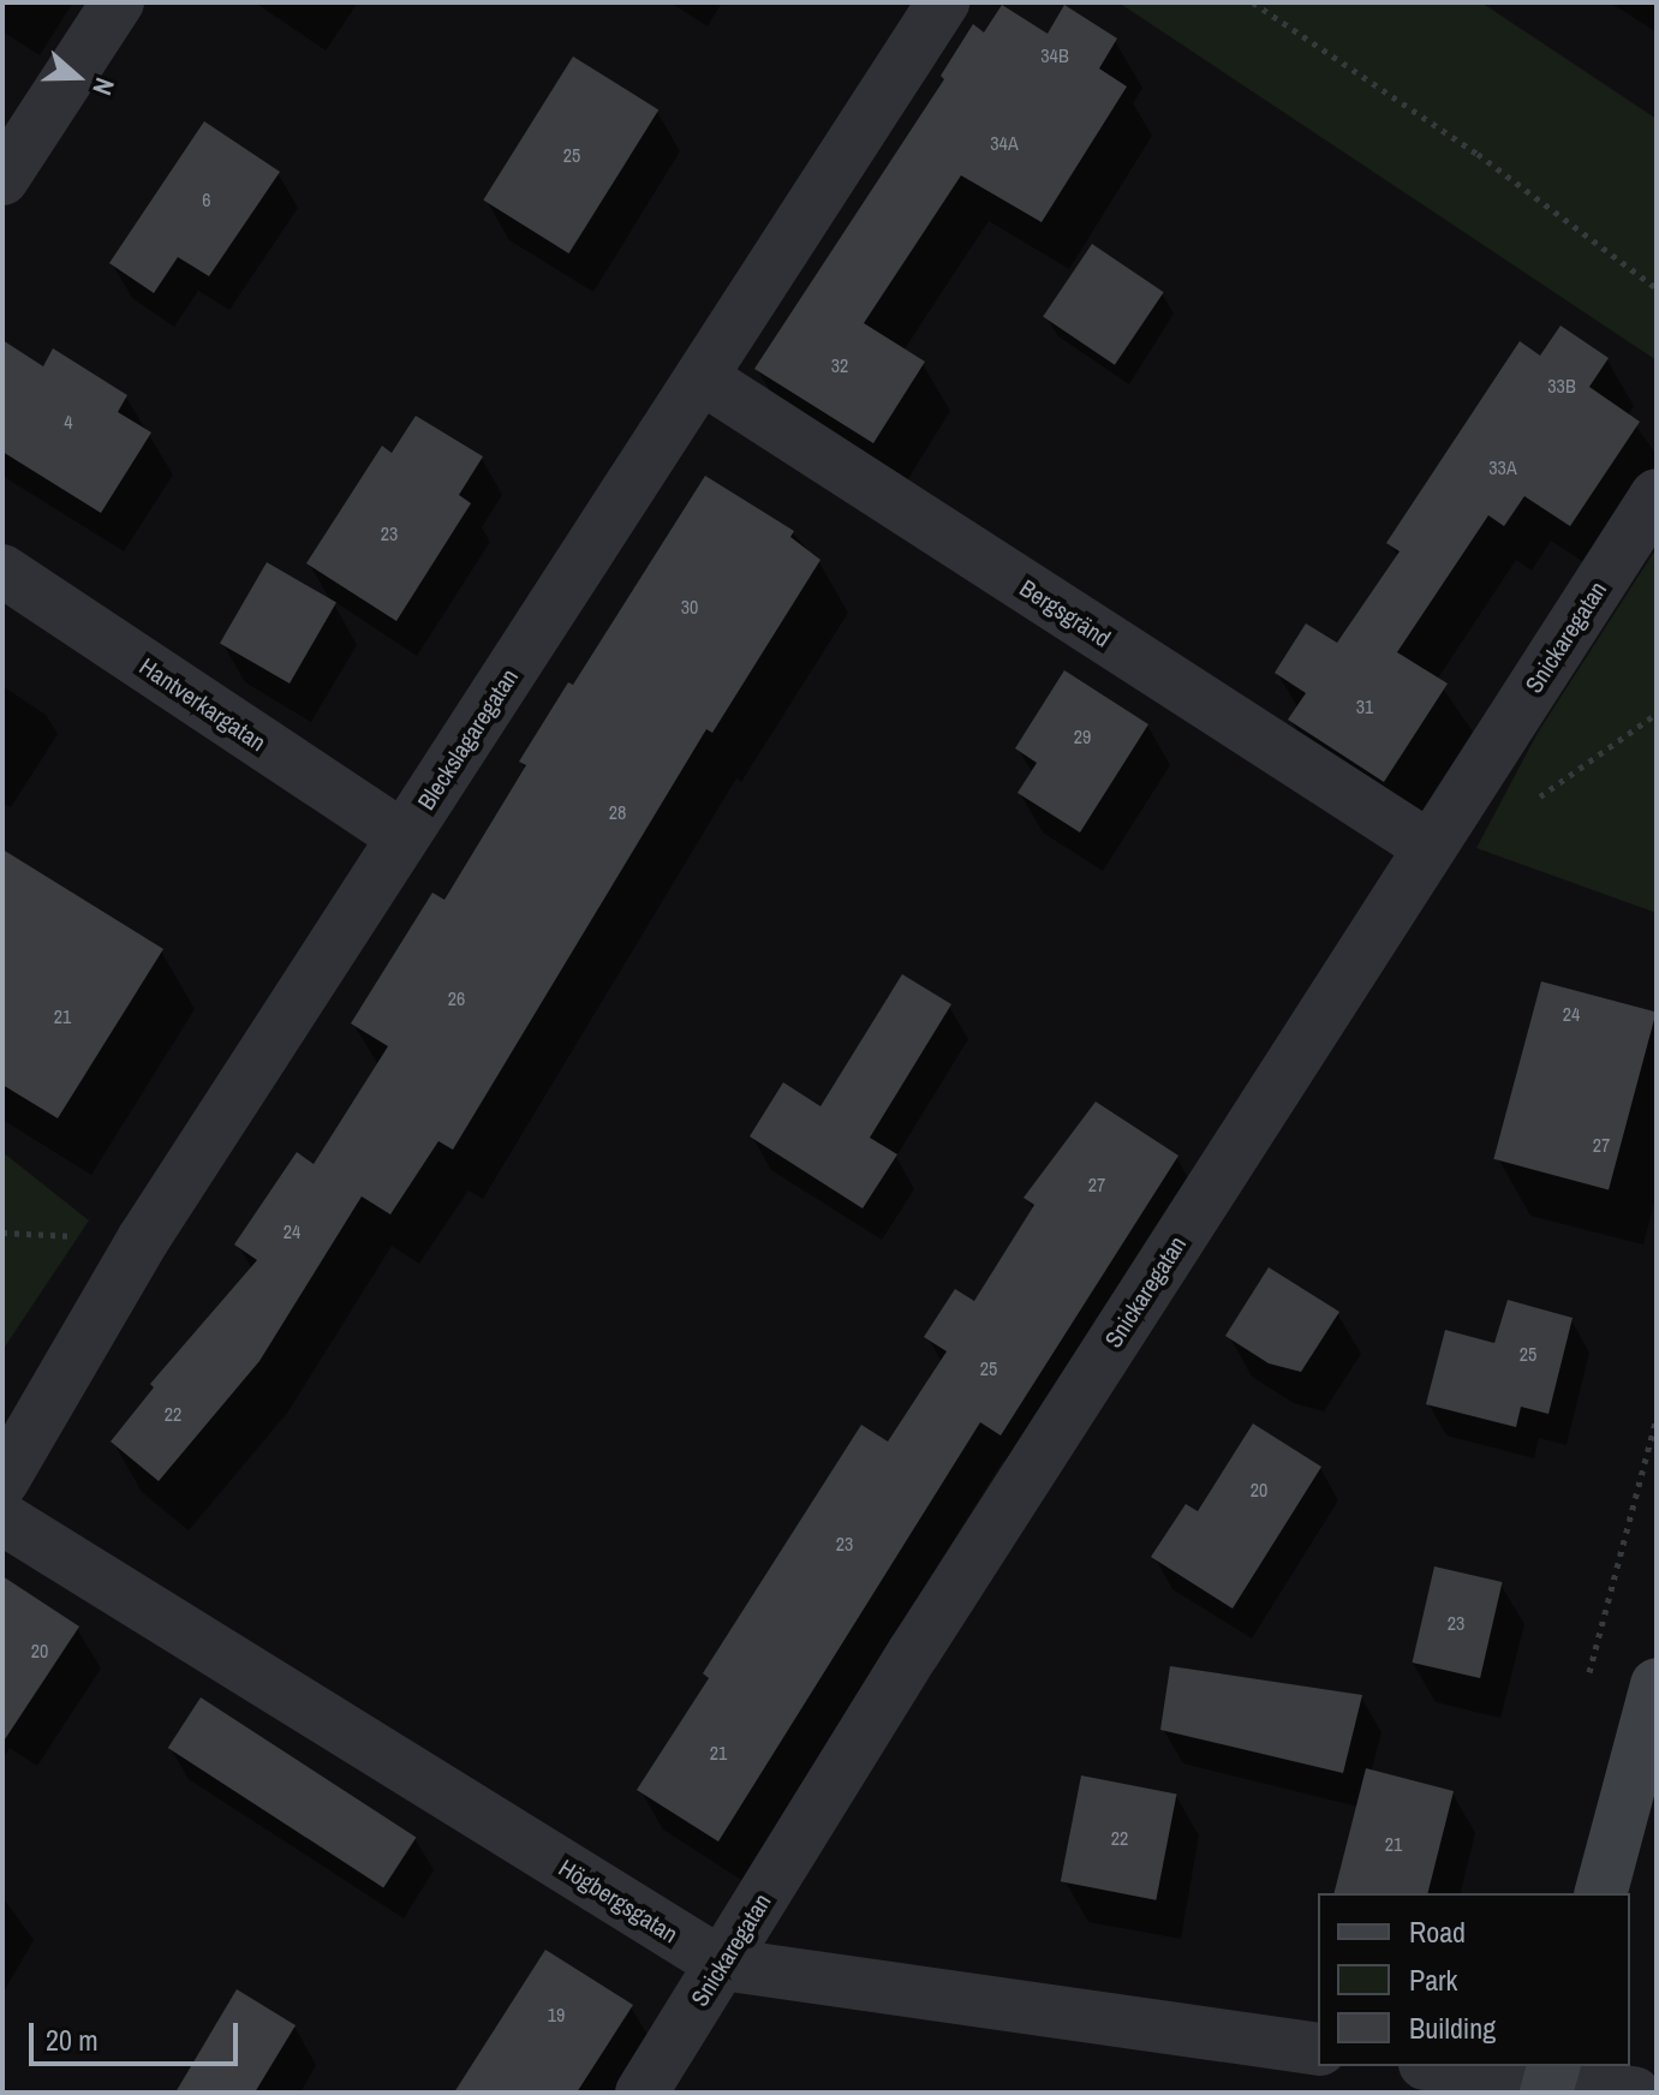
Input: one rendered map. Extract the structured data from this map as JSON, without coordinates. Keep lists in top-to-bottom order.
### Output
{
  "streets": {
    "street": [
      "Bergsgränd",
      "Snickaregatan",
      "Hantverkargatan",
      "Bleckslagaregatan",
      "Högbergsgatan"
    ]
  },
  "crossings": [
    ["Bergsgränd", "Snickaregatan"],
    ["Bergsgränd", "Bleckslagaregatan"],
    ["Snickaregatan", "Högbergsgatan"],
    ["Hantverkargatan", "Bleckslagaregatan"]
  ],
  "house_numbers": [
    "34B",
    "34A",
    "25",
    "6",
    "32",
    "33B",
    "4",
    "33A",
    "23",
    "30",
    "31",
    "29",
    "28",
    "26",
    "24",
    "21",
    "27",
    "27",
    "24",
    "25",
    "25",
    "22",
    "20",
    "23",
    "23",
    "20",
    "21",
    "22",
    "21",
    "19"
  ],
  "legend": ["Road", "Park", "Building"],
  "scale_bar": "20 m",
  "north": "right"
}
